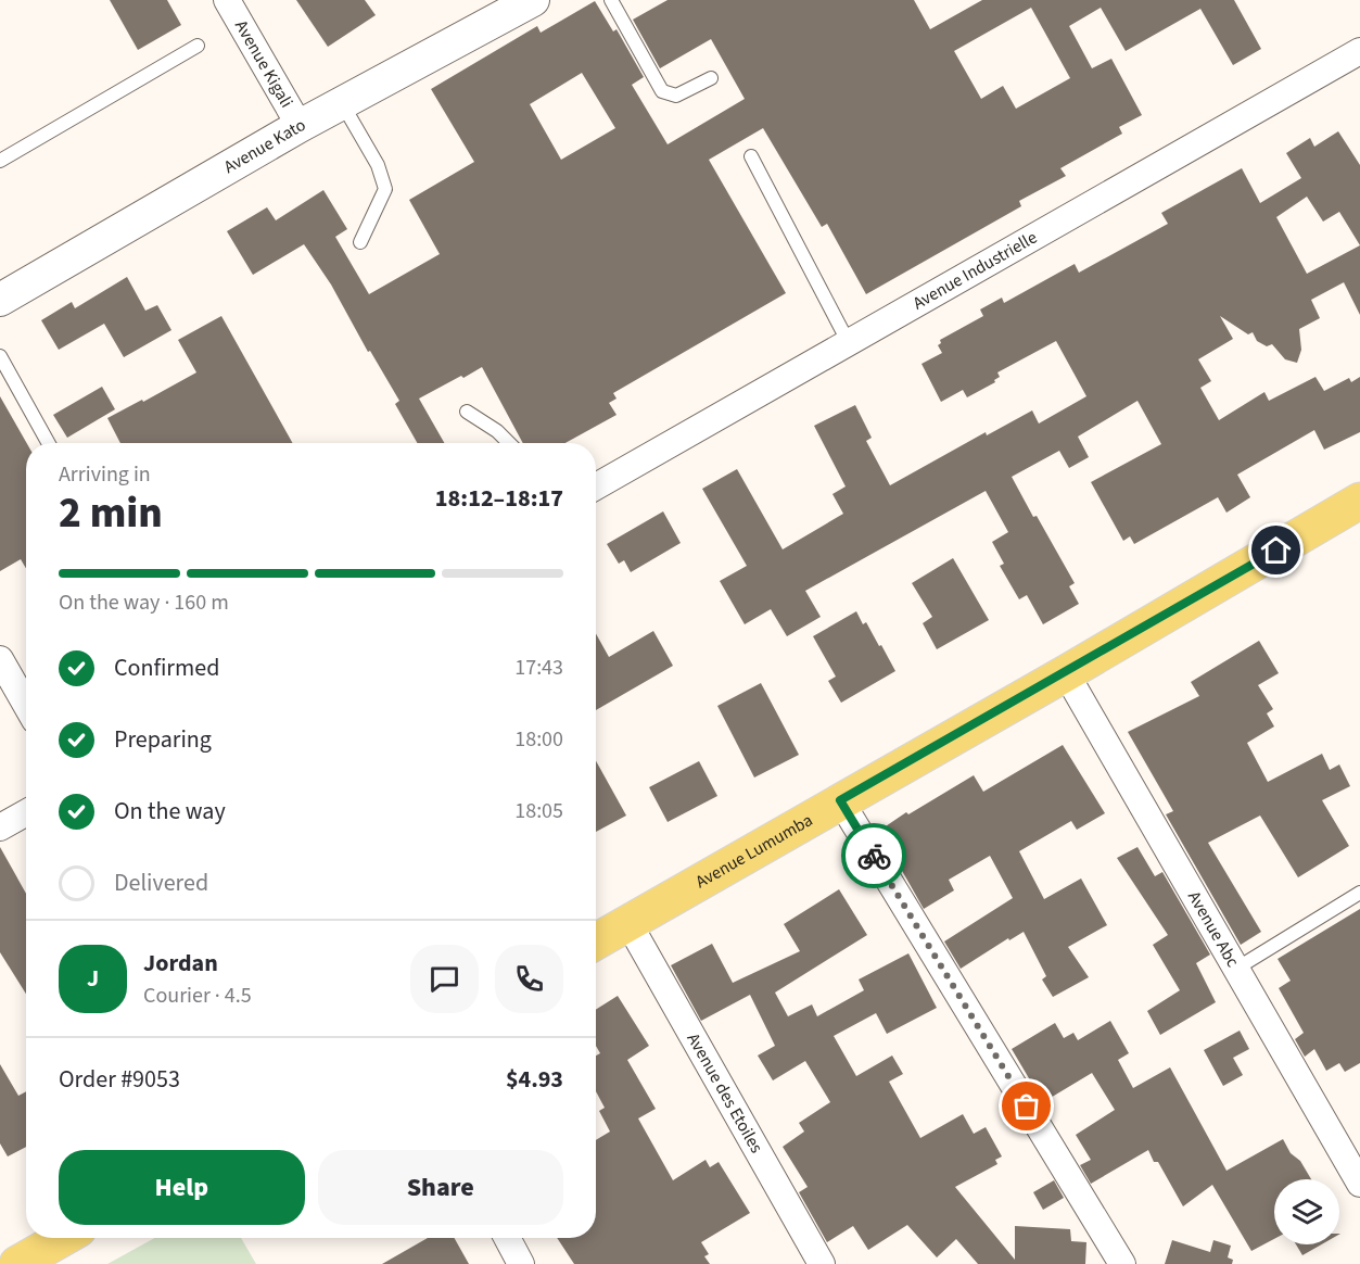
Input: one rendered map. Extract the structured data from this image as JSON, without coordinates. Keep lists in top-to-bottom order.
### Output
{
  "streets": {
    "highway": ["Avenue Lumumba"],
    "street": [
      "Avenue Kigali",
      "Avenue Kato",
      "Avenue Industrielle",
      "Avenue Abc",
      "Avenue des Etoiles"
    ]
  },
  "crossings": [
    ["Avenue Kigali", "Avenue Kato"],
    ["Avenue Lumumba", "Avenue Abc"],
    ["Avenue Lumumba", "Avenue des Etoiles"]
  ],
  "page": {
    "heading": ["2 min", "Arriving in", "18:12–18:17"],
    "panel": [
      "Jordan",
      "Courier · 4.5",
      "Order #9053",
      "$4.93"
    ],
    "bar": "On the way · 160 m",
    "list": [
      ["Confirmed", "17:43"],
      ["Preparing", "18:00"],
      ["On the way", "18:05"],
      "Delivered"
    ],
    "round": "J",
    "buttons": ["Help", "Share"]
  }
}
